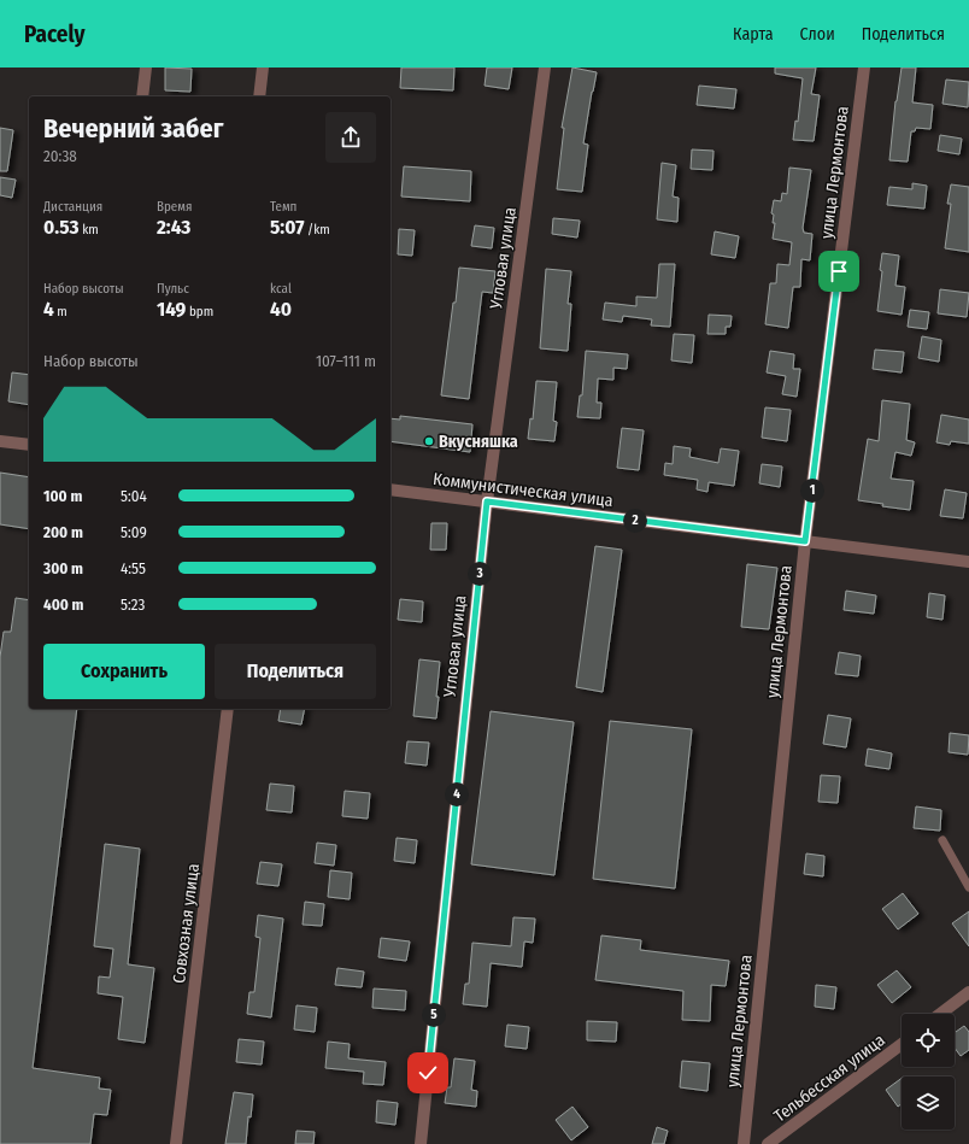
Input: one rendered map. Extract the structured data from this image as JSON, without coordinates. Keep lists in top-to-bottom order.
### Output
{
  "streets": {
    "street": [
      "улица Лермонтова",
      "Угловая улица",
      "Коммунистическая улица",
      "Совхозная улица",
      "Тельбесская улица"
    ]
  },
  "crossings": [
    ["улица Лермонтова", "Коммунистическая улица"],
    ["Угловая улица", "Коммунистическая улица"]
  ],
  "places": ["Вкусняшка"],
  "page": {
    "header": "Pacely",
    "nav": ["Карта", "Слои", "Поделиться"],
    "heading": ["Вечерний забег", "20:38"],
    "stats": [
      ["Дистанция", "0.53 km"],
      ["Время", "2:43"],
      ["Темп", "5:07 /km"],
      ["Набор высоты", "4 m"],
      ["Пульс", "149 bpm"],
      ["kcal", "40"]
    ],
    "chart": ["Набор высоты", "107–111 m"],
    "list": [
      {
        "name": "100 m",
        "note": "5:04"
      },
      {
        "name": "200 m",
        "note": "5:09"
      },
      {
        "name": "300 m",
        "note": "4:55"
      },
      {
        "name": "400 m",
        "note": "5:23"
      }
    ],
    "pins": [
      "1",
      "2",
      "3",
      "4",
      "5"
    ],
    "buttons": ["Сохранить", "Поделиться"]
  }
}
